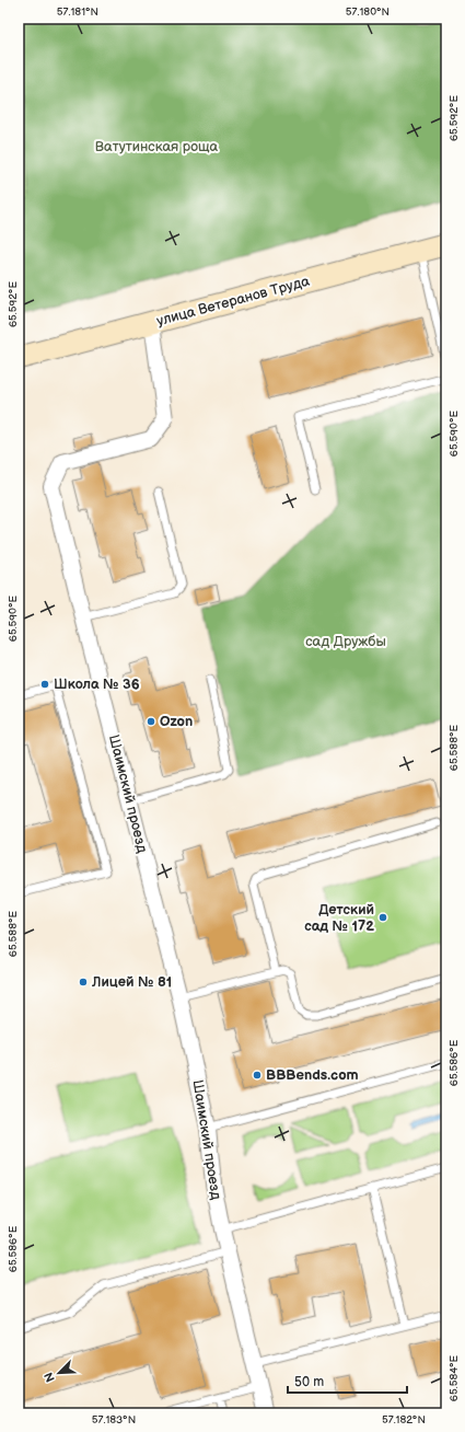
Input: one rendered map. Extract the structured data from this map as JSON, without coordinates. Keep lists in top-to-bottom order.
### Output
{
  "streets": {
    "main road": ["улица Ветеранов Труда"],
    "street": ["Шаимский проезд"]
  },
  "crossings": [
    ["улица Ветеранов Труда", "Шаимский проезд"]
  ],
  "parks": ["Ватутинская роща", "сад Дружбы"],
  "places": [
    "Школа № 36",
    "Ozon",
    "Детский сад № 172",
    "Лицей № 81",
    "BBBends.com"
  ],
  "scale_bar": "50 m",
  "north": "bottom left",
  "coordinates": [
    "57.181°N",
    "57.180°N",
    "65.592°E",
    "65.590°E",
    "65.588°E",
    "65.586°E",
    "65.584°E",
    "57.183°N",
    "57.182°N"
  ]
}
